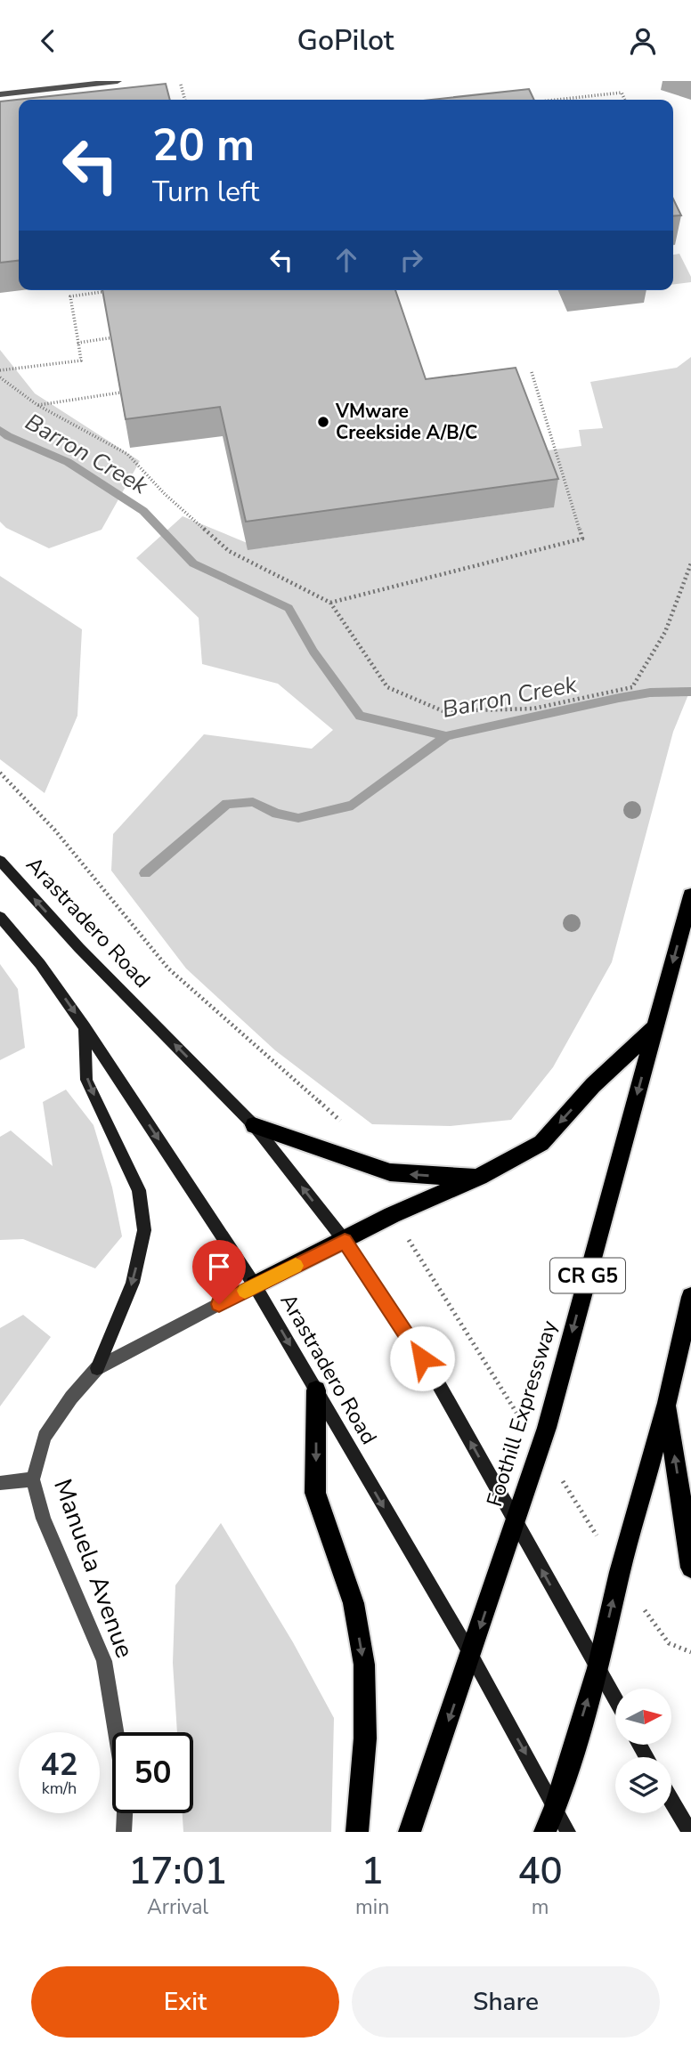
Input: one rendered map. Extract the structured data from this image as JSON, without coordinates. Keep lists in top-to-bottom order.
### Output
{
  "streets": {
    "highway": ["CR G5", "Foothill Expressway"],
    "main road": ["Arastradero Road"],
    "street": ["Manuela Avenue"]
  },
  "crossings": [
    ["Arastradero Road", "Foothill Expressway"],
    ["Arastradero Road", "Manuela Avenue"]
  ],
  "water": ["Barron Creek"],
  "places": ["VMware Creekside A/B/C"],
  "north": "right",
  "page": {
    "header": "GoPilot",
    "turn": ["20 m", "Turn left"],
    "speed": "42 km/h",
    "limit": "50",
    "eta": [
      "17:01",
      "Arrival",
      "1",
      "min",
      "40",
      "m"
    ],
    "buttons": ["Exit", "Share"]
  }
}
